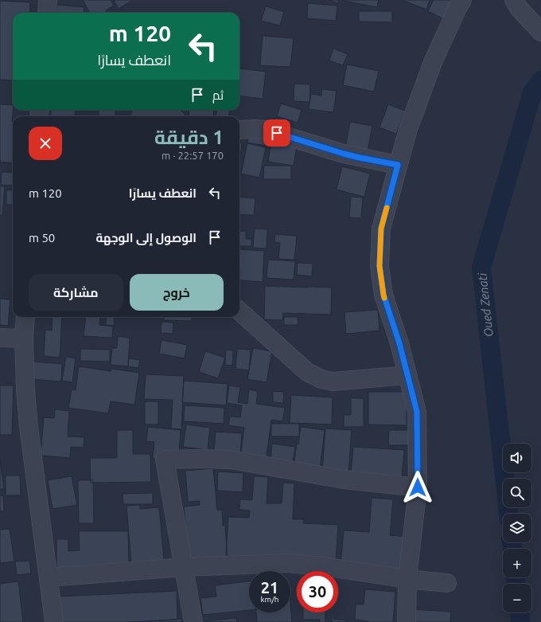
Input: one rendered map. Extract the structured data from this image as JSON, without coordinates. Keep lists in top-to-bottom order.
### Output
{
  "water": ["Oued Zenati"],
  "page": {
    "turn": ["120 m", "انعطف يسارًا"],
    "then": "ثم",
    "heading": ["1 دقيقة", "170 m · 22:57"],
    "list": [
      {
        "name": "انعطف يسارًا",
        "value": "120 m"
      },
      {
        "name": "الوصول إلى الوجهة",
        "value": "50 m"
      }
    ],
    "buttons": ["خروج", "مشاركة"],
    "map_buttons": ["+", "−"],
    "speed": "21 km/h",
    "limit": "30"
  }
}
